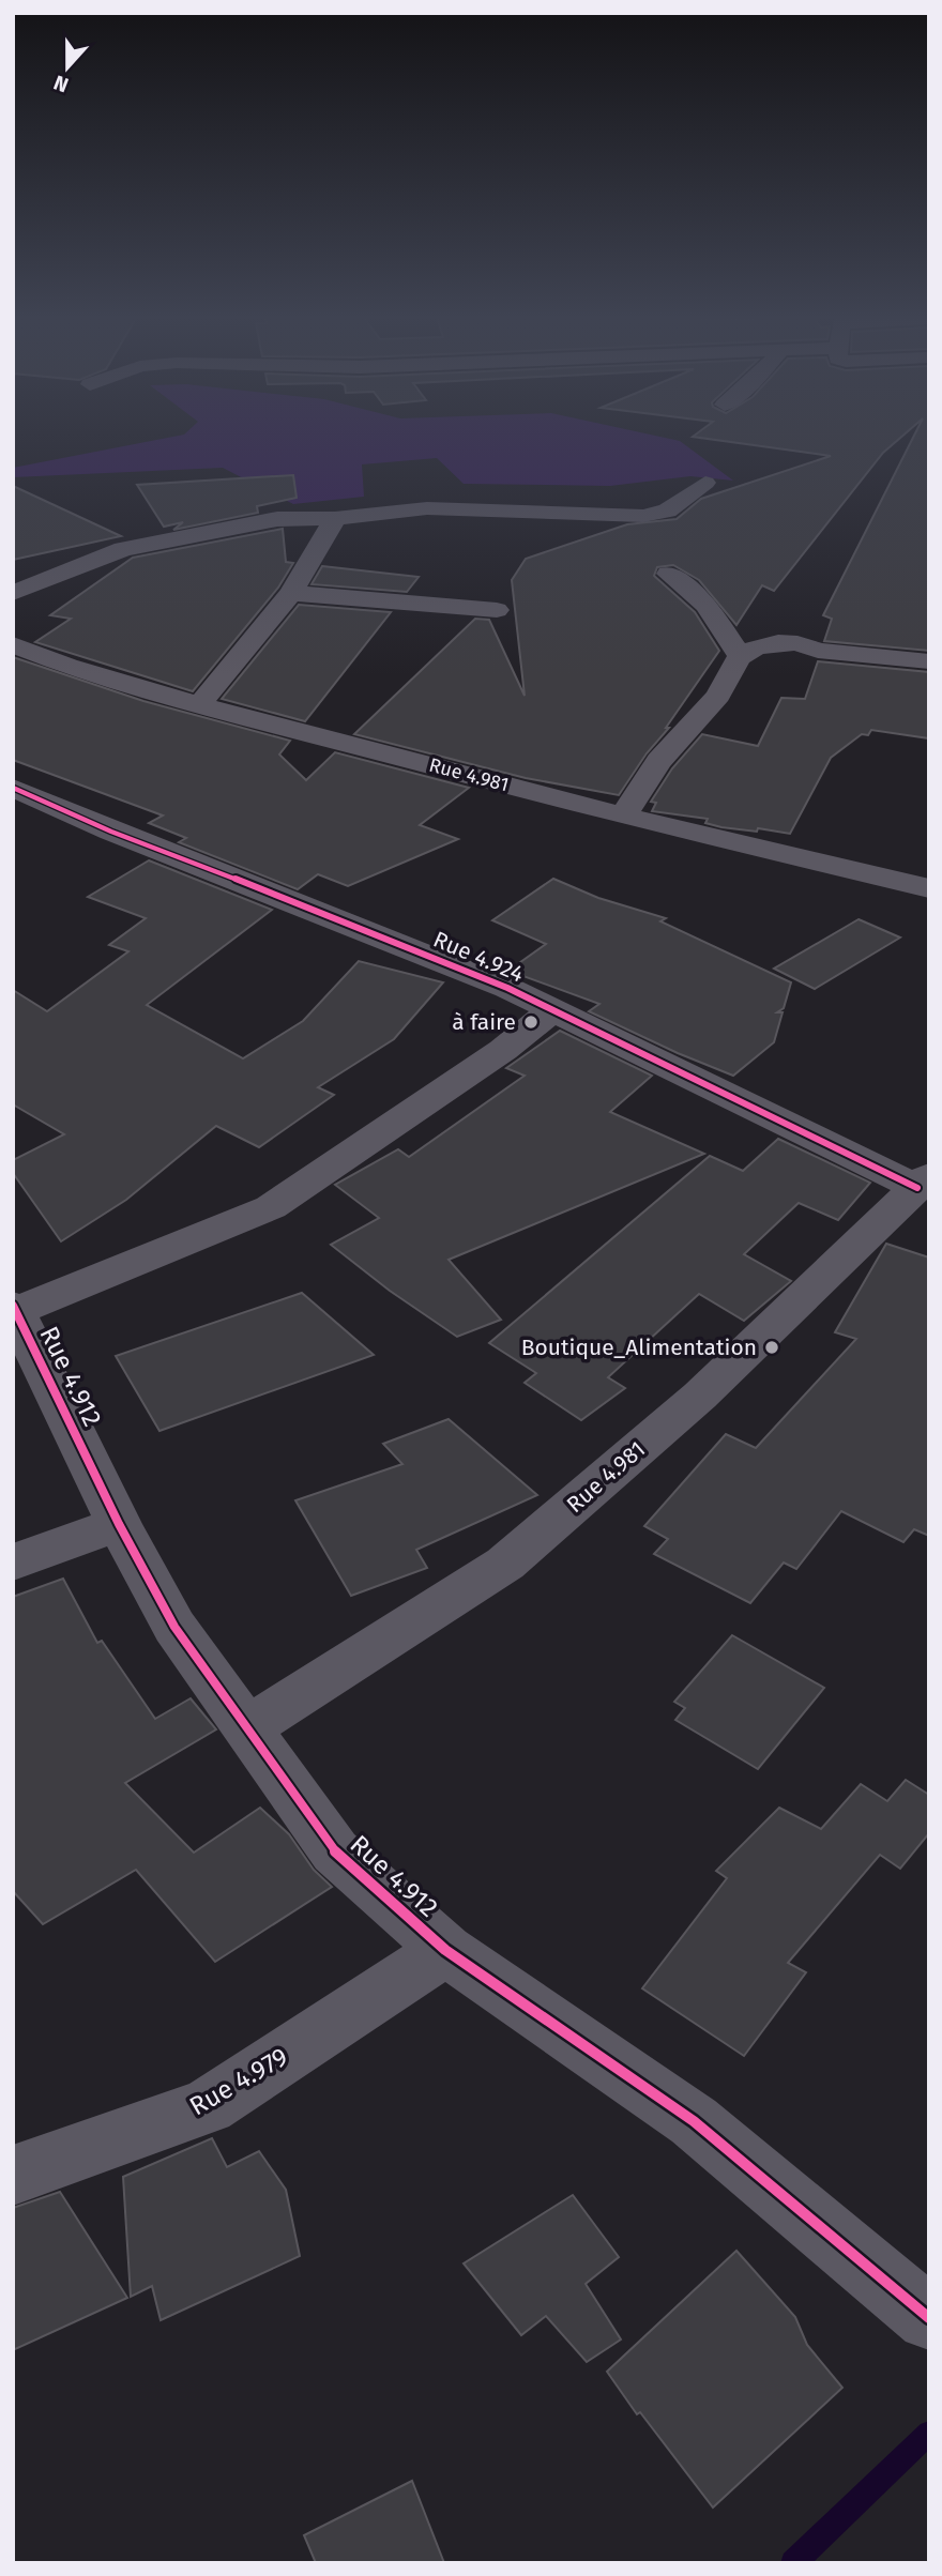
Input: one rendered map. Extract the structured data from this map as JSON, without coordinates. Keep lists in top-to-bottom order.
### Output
{
  "streets": {
    "street": [
      "Rue 4.981",
      "Rue 4.924",
      "Rue 4.912",
      "Rue 4.979"
    ]
  },
  "crossings": [
    ["Rue 4.981", "Rue 4.924"],
    ["Rue 4.981", "Rue 4.912"],
    ["Rue 4.912", "Rue 4.979"]
  ],
  "places": ["à faire", "Boutique_Alimentation"],
  "north": "bottom"
}
